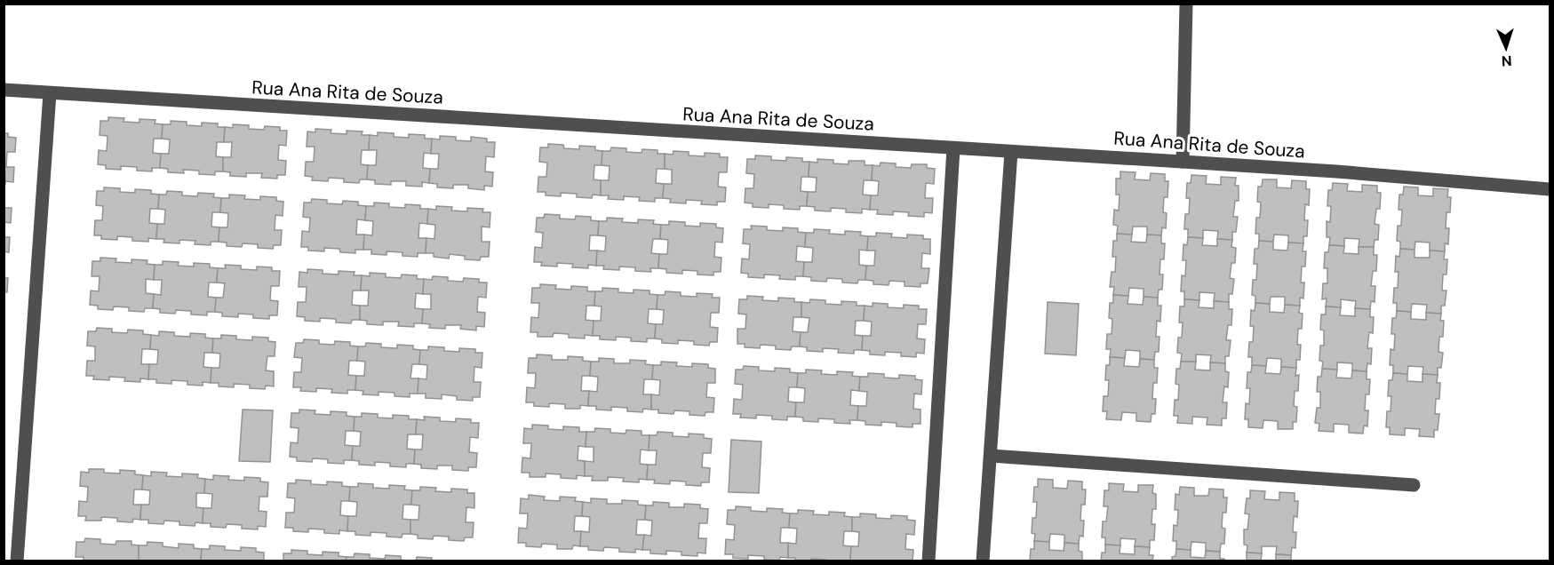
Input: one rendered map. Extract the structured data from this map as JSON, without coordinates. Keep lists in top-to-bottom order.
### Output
{
  "streets": {
    "street": ["Rua Ana Rita de Souza"]
  },
  "north": "bottom"
}
